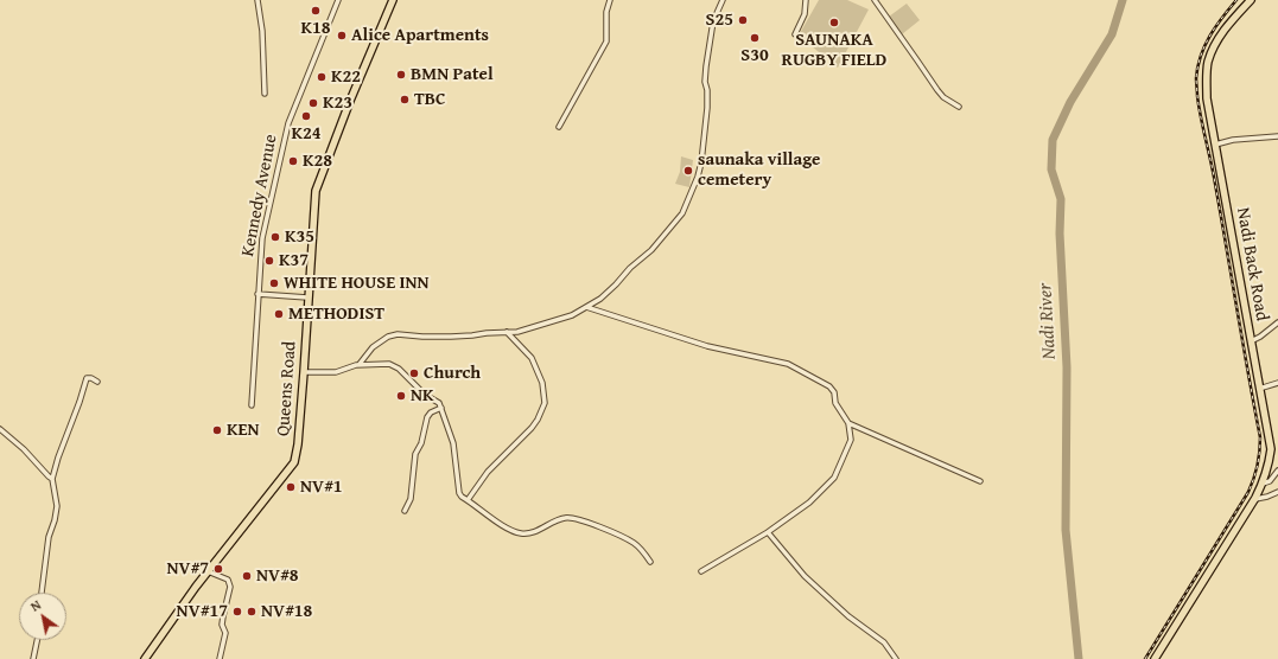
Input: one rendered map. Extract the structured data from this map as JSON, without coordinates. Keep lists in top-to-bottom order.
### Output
{
  "streets": {
    "main road": ["Nadi Back Road", "Queens Road"],
    "street": ["Kennedy Avenue"]
  },
  "water": ["Nadi River"],
  "places": [
    "K18",
    "S25",
    "SAUNAKA RUGBY FIELD",
    "Alice Apartments",
    "S30",
    "BMN Patel",
    "K22",
    "TBC",
    "K23",
    "K24",
    "K28",
    "saunaka village cemetery",
    "K35",
    "K37",
    "WHITE HOUSE INN",
    "METHODIST",
    "Church",
    "NK",
    "KEN",
    "NV#1",
    "NV#7",
    "NV#8",
    "NV#17",
    "NV#18"
  ],
  "north": "top left"
}
